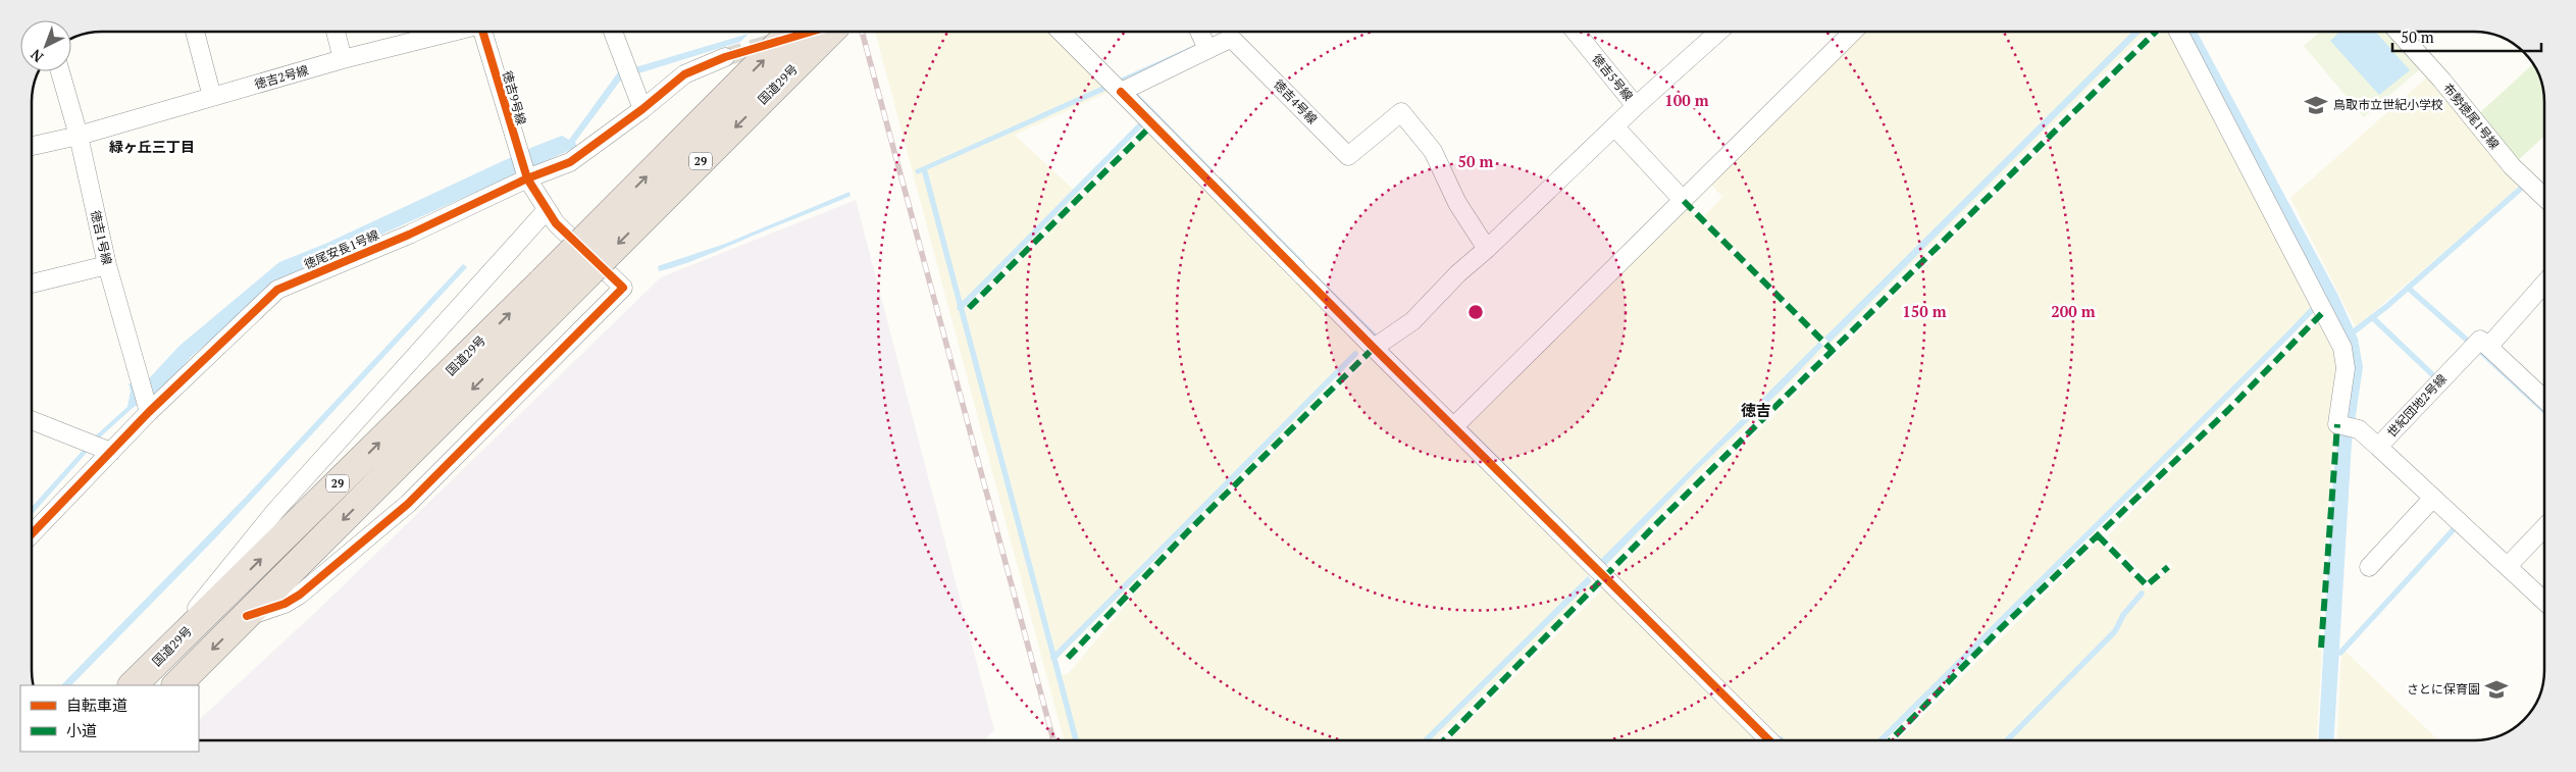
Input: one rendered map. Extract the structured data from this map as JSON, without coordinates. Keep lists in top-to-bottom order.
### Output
{
  "streets": {
    "highway": ["国道29号", "29"],
    "street": [
      "徳吉2号線",
      "徳吉5号線",
      "徳吉9号線",
      "徳吉4号線",
      "布勢徳尾1号線",
      "徳吉1号線",
      "徳尾安長1号線",
      "世紀団地2号線"
    ]
  },
  "crossings": [
    ["徳吉2号線", "徳吉1号線"],
    ["国道29号", "徳吉9号線"],
    ["徳吉9号線", "徳尾安長1号線"],
    ["徳吉1号線", "徳尾安長1号線"]
  ],
  "districts": ["緑ヶ丘三丁目", "徳吉"],
  "places": {
    "school or university": ["鳥取市立世紀小学校", "さとに保育園"]
  },
  "legend": ["自転車道", "小道"],
  "scale_bar": "50 m",
  "north": "bottom left",
  "rings": [
    "100 m",
    "50 m",
    "150 m",
    "200 m"
  ]
}
